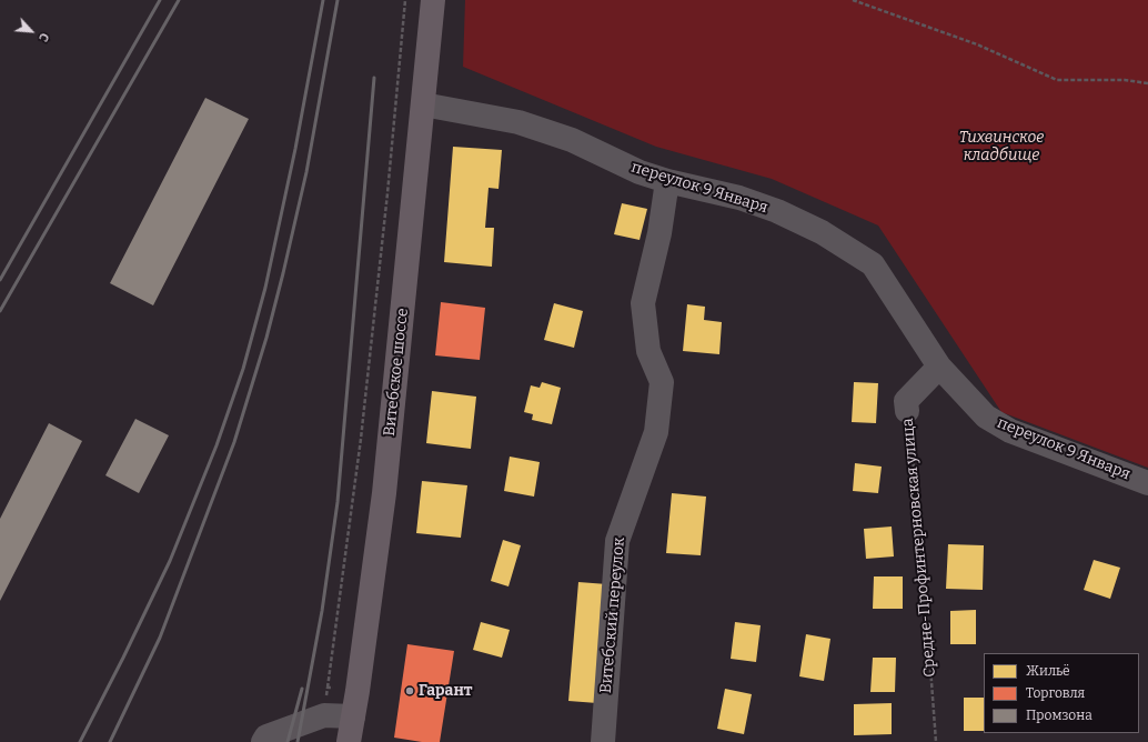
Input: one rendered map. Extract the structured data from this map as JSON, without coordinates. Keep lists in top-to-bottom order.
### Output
{
  "streets": {
    "main road": ["Витебское шоссе"],
    "street": ["переулок 9 Января", "Средне-Профинтерновская улица", "Витебский переулок"]
  },
  "crossings": [
    ["переулок 9 Января", "Витебское шоссе"],
    ["переулок 9 Января", "Средне-Профинтерновская улица"],
    ["переулок 9 Января", "Витебский переулок"]
  ],
  "parks": ["Тихвинское кладбище"],
  "places": ["Гарант"],
  "legend": ["Жильё", "Торговля", "Промзона"],
  "north": "bottom right"
}
